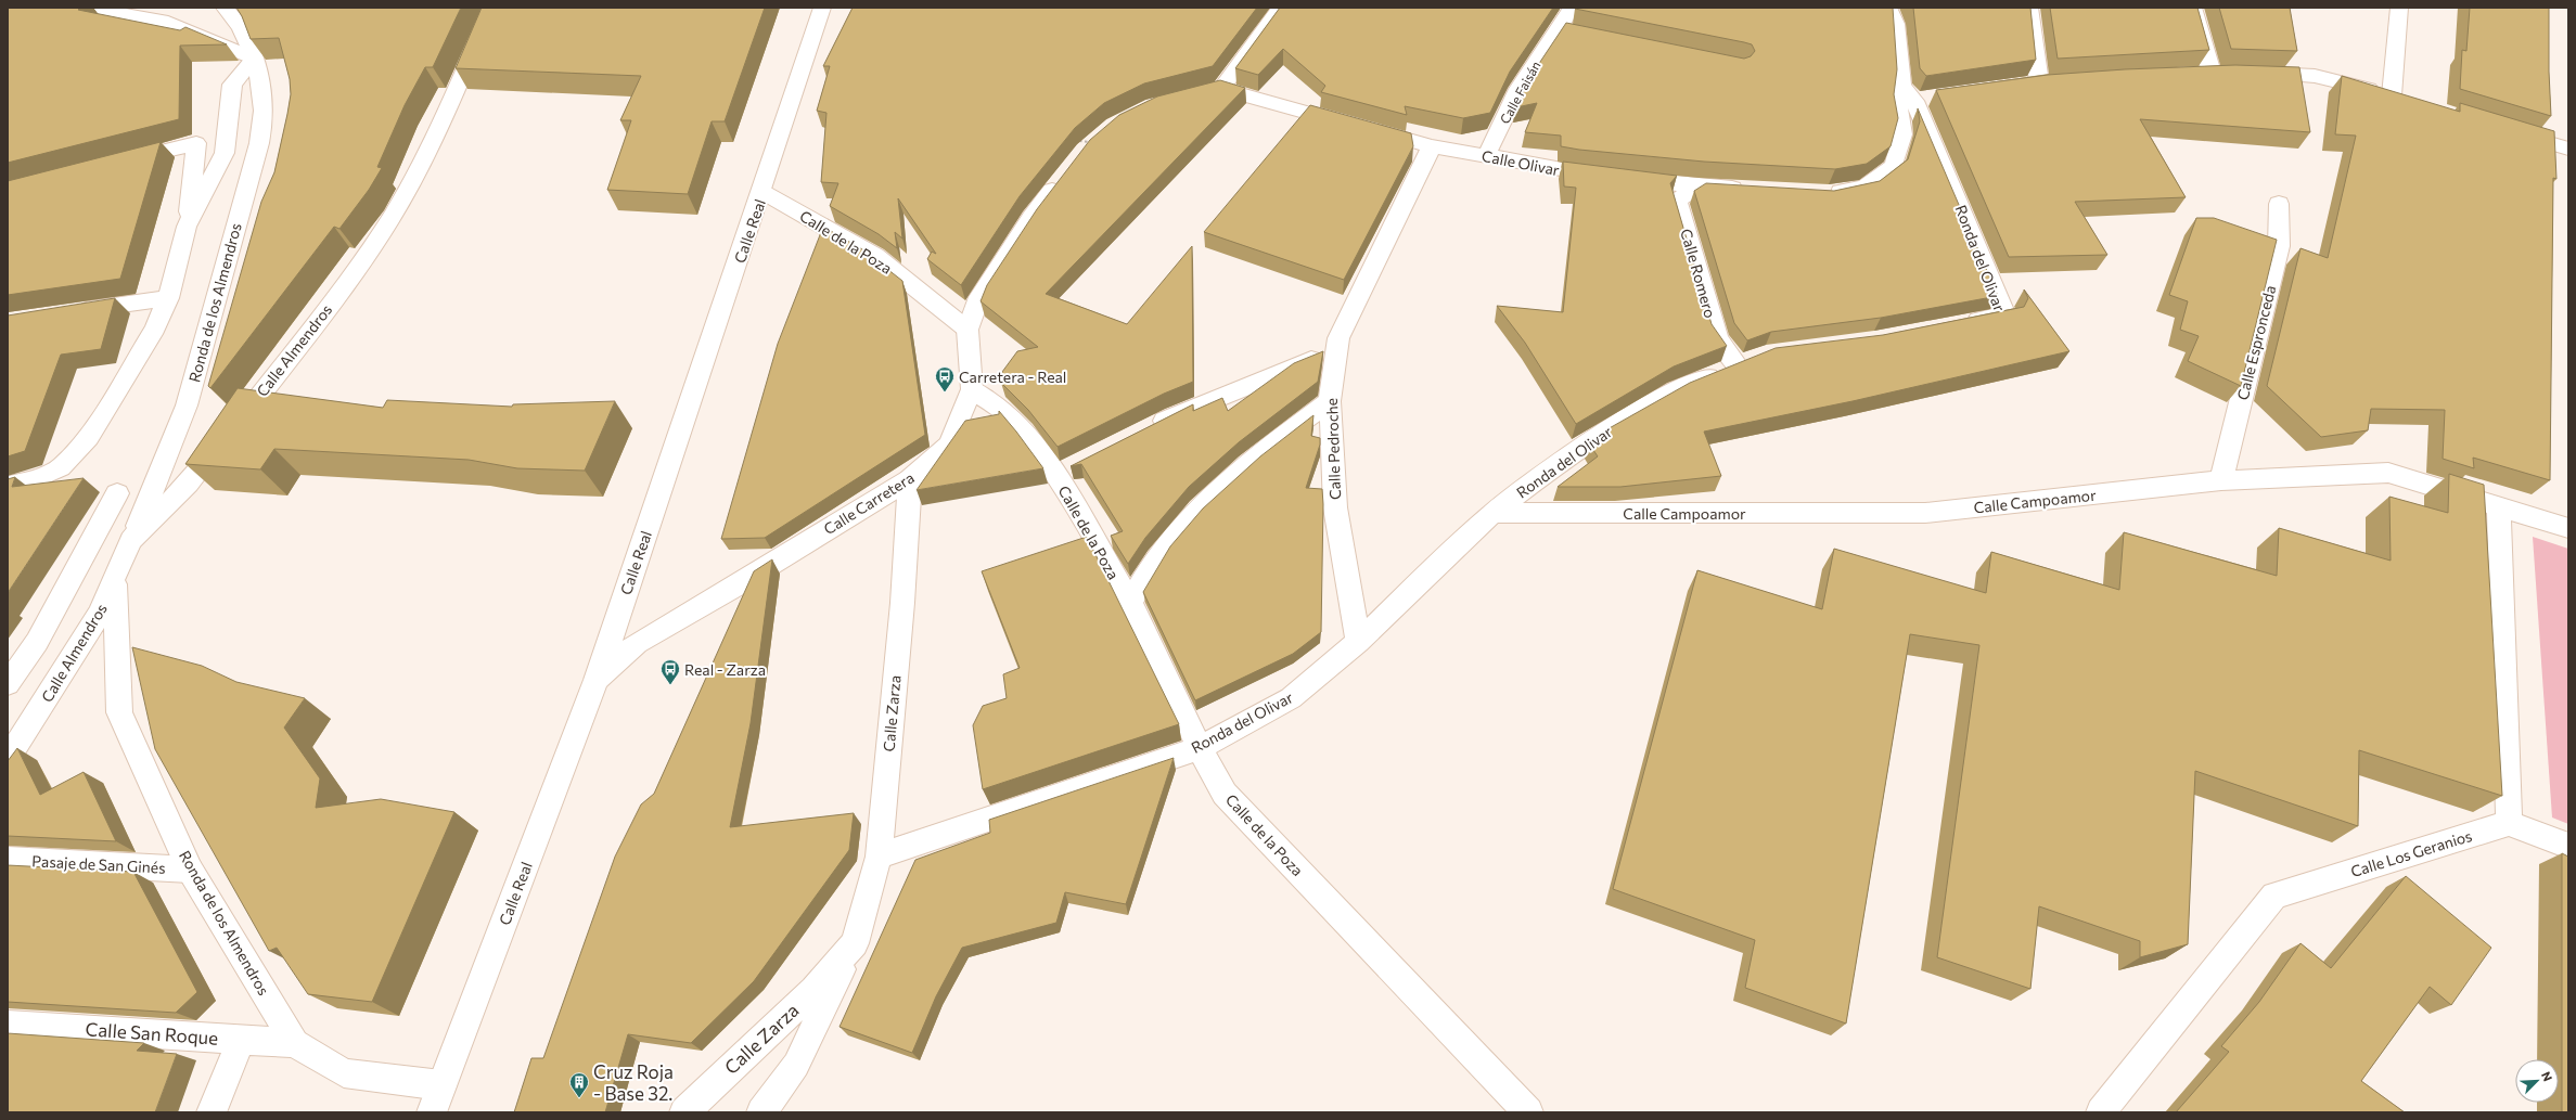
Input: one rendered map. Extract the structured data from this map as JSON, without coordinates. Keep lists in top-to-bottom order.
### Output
{
  "streets": {
    "street": [
      "Calle Faisán",
      "Calle Olivar",
      "Calle Real",
      "Calle de la Poza",
      "Ronda del Olivar",
      "Calle Romero",
      "Ronda de los Almendros",
      "Calle Espronceda",
      "Calle Almendros",
      "Calle Pedroche",
      "Calle Campoamor",
      "Calle Carretera",
      "Calle Zarza",
      "Calle Los Geranios",
      "Pasaje de San Ginés",
      "Calle San Roque"
    ]
  },
  "crossings": [
    ["Calle Faisán", "Calle Olivar"],
    ["Calle Olivar", "Calle Romero"],
    ["Calle Olivar", "Calle Pedroche"],
    ["Calle Real", "Calle de la Poza"],
    ["Calle Real", "Ronda de los Almendros"],
    ["Calle Real", "Calle Carretera"],
    ["Calle de la Poza", "Ronda del Olivar"],
    ["Calle de la Poza", "Calle Carretera"],
    ["Ronda del Olivar", "Calle Romero"],
    ["Ronda del Olivar", "Calle Pedroche"],
    ["Ronda del Olivar", "Calle Campoamor"],
    ["Ronda del Olivar", "Calle Zarza"],
    ["Ronda de los Almendros", "Calle Almendros"],
    ["Ronda de los Almendros", "Pasaje de San Ginés"],
    ["Ronda de los Almendros", "Calle San Roque"],
    ["Calle Espronceda", "Calle Campoamor"],
    ["Calle Carretera", "Calle Zarza"]
  ],
  "places": {
    "bus stop": ["Carretera - Real", "Real - Zarza"],
    "building": ["Cruz Roja - Base 32."]
  },
  "north": "top right"
}
